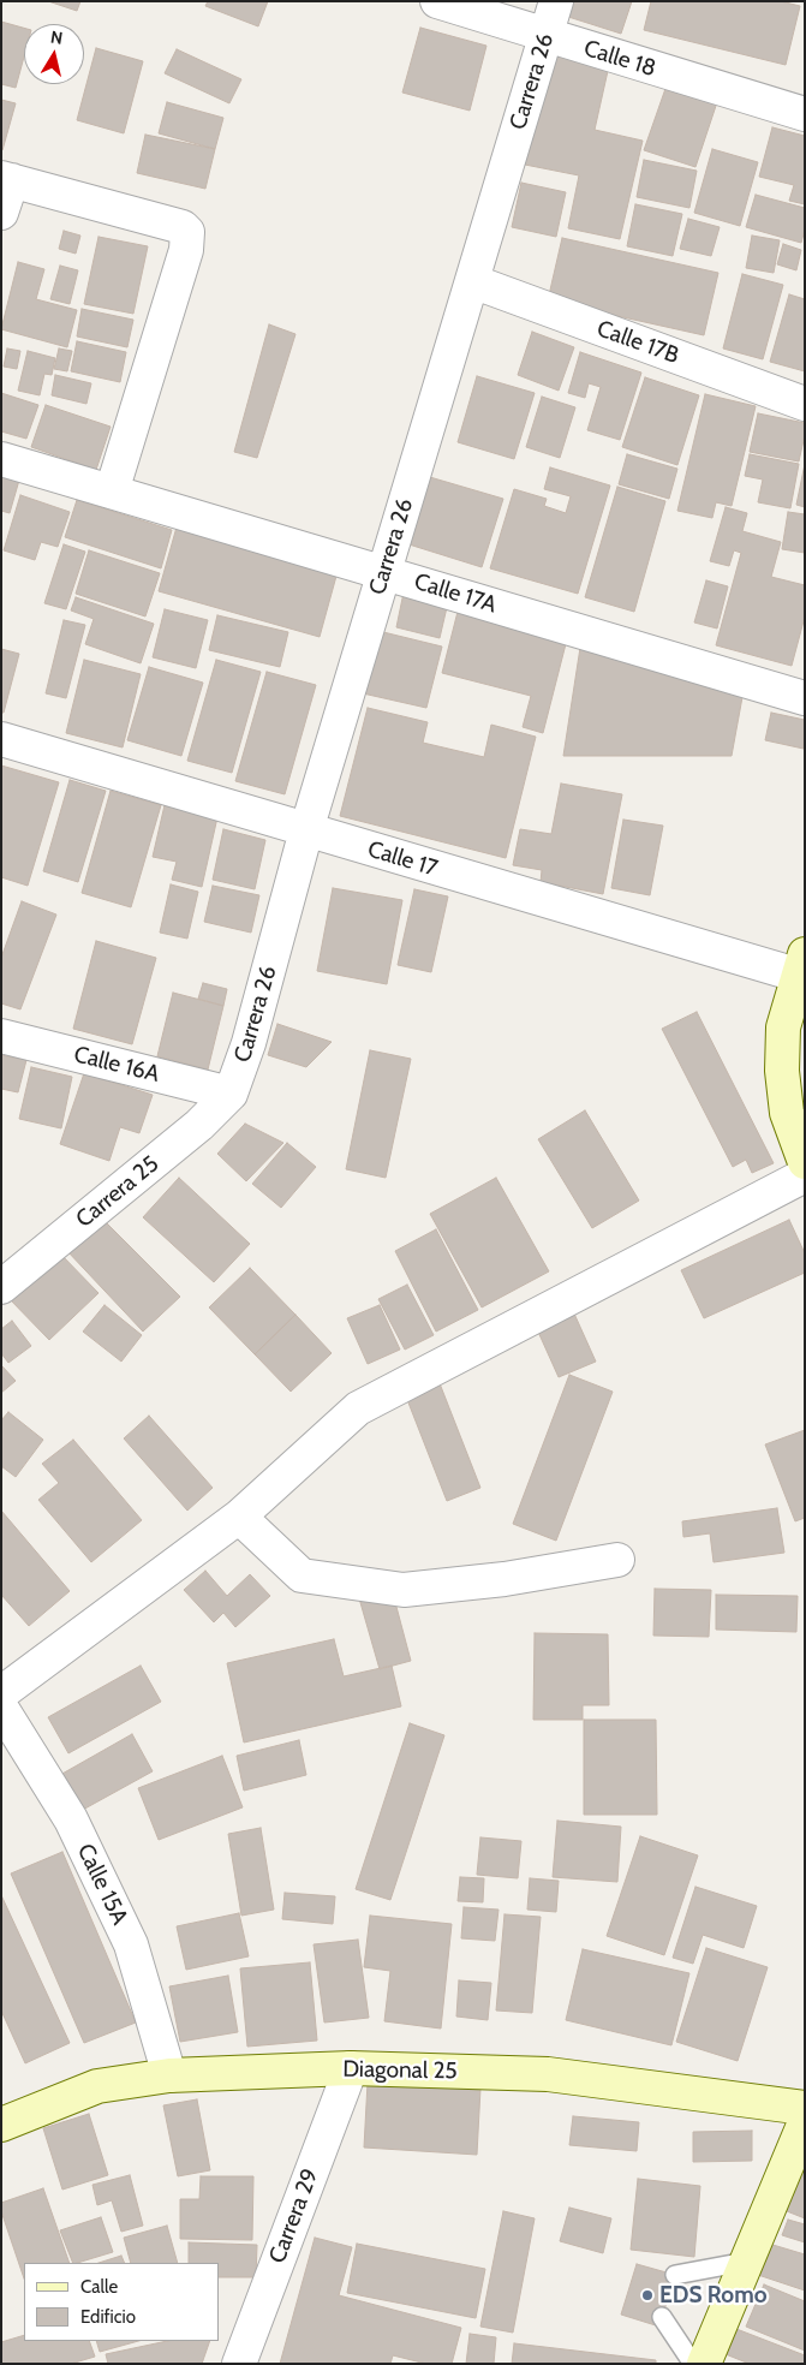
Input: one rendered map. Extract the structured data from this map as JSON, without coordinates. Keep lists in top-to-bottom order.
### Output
{
  "streets": {
    "main road": ["Diagonal 25"],
    "street": [
      "Calle 18",
      "Carrera 26",
      "Calle 17B",
      "Calle 17A",
      "Calle 17",
      "Calle 16A",
      "Carrera 25",
      "Calle 15A",
      "Carrera 29"
    ]
  },
  "crossings": [
    ["Calle 18", "Carrera 26"],
    ["Carrera 26", "Calle 17B"],
    ["Carrera 26", "Calle 17A"],
    ["Carrera 26", "Calle 17"],
    ["Carrera 26", "Calle 16A"],
    ["Carrera 26", "Carrera 25"],
    ["Calle 16A", "Carrera 25"],
    ["Calle 15A", "Diagonal 25"],
    ["Diagonal 25", "Carrera 29"]
  ],
  "places": ["EDS Romo"],
  "legend": ["Calle", "Edificio"],
  "north": "top"
}
